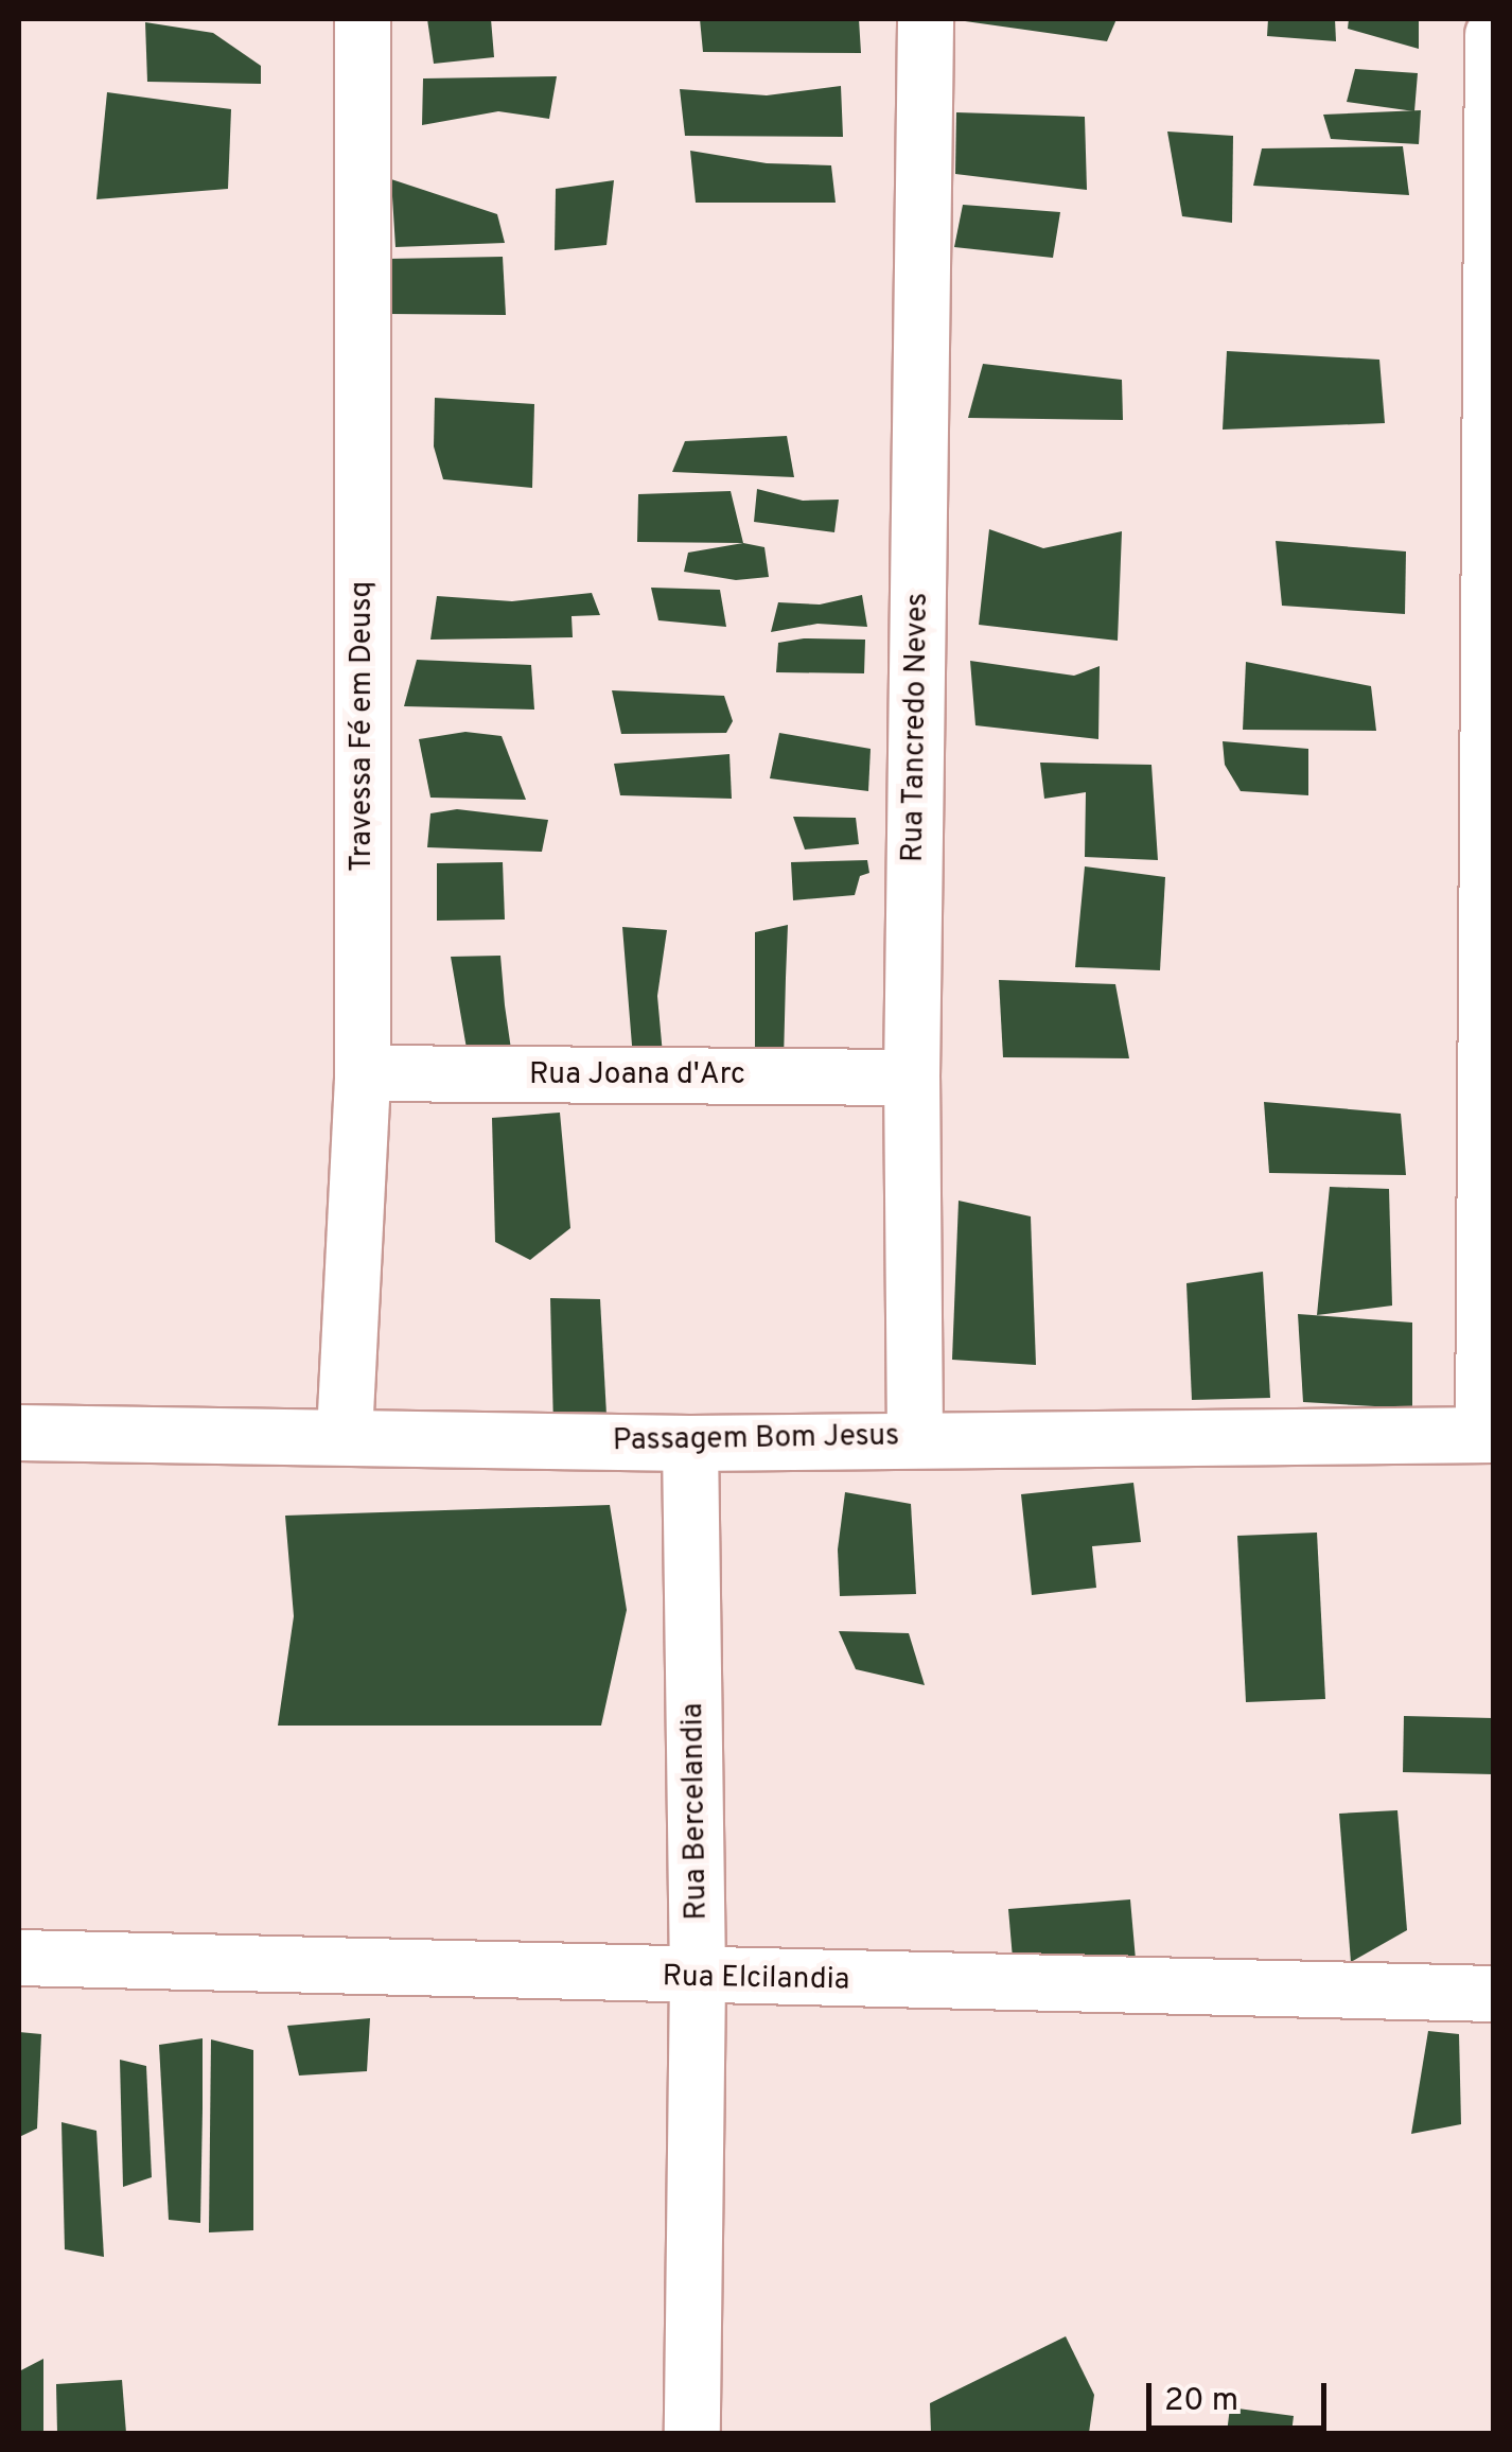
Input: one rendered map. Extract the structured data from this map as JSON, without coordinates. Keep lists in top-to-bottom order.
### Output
{
  "streets": {
    "street": [
      "Travessa Fé em Deusq",
      "Rua Tancredo Neves",
      "Rua Joana d'Arc",
      "Passagem Bom Jesus",
      "Rua Bercelandia",
      "Rua Elcilandia"
    ]
  },
  "crossings": [
    ["Travessa Fé em Deusq", "Rua Joana d'Arc"],
    ["Travessa Fé em Deusq", "Passagem Bom Jesus"],
    ["Rua Tancredo Neves", "Rua Joana d'Arc"],
    ["Rua Tancredo Neves", "Passagem Bom Jesus"],
    ["Passagem Bom Jesus", "Rua Bercelandia"],
    ["Rua Bercelandia", "Rua Elcilandia"]
  ],
  "scale_bar": "20 m"
}
